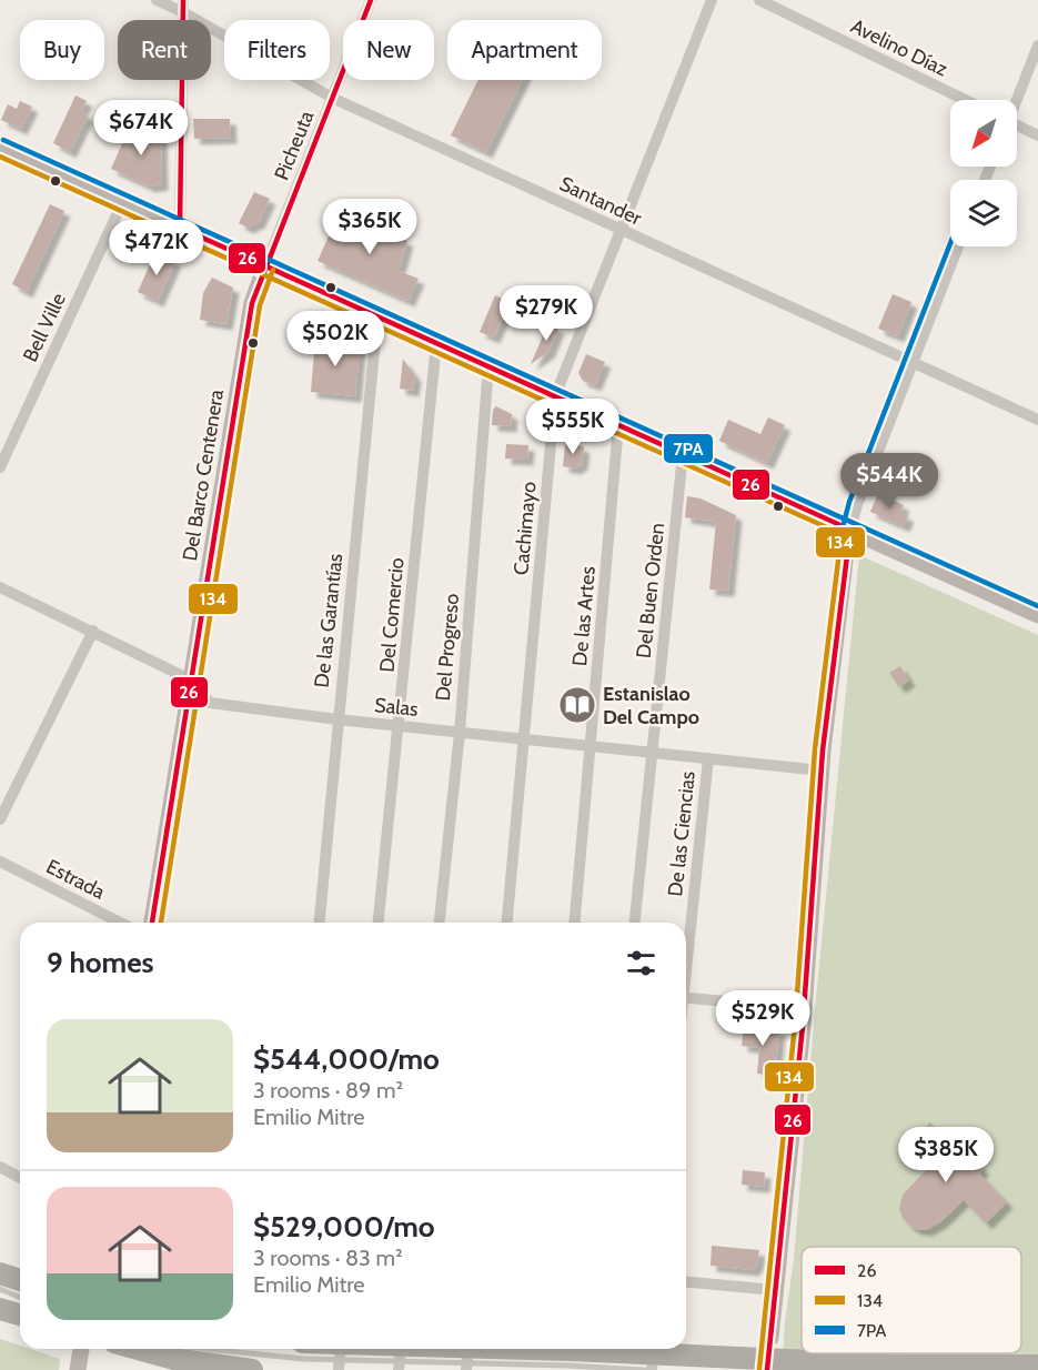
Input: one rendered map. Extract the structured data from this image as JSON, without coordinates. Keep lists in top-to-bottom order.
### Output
{
  "streets": {
    "street": [
      "Avelino Díaz",
      "Picheuta",
      "Santander",
      "Bell Ville",
      "Del Barco Centenera",
      "Cachimayo",
      "Del Buen Orden",
      "Del Comercio",
      "De las Artes",
      "De las Garantías",
      "Del Progreso",
      "Salas",
      "De las Ciencias",
      "Estrada"
    ]
  },
  "crossings": [
    ["Picheuta", "Santander"],
    ["Picheuta", "Del Barco Centenera"],
    ["Santander", "Cachimayo"],
    ["Del Barco Centenera", "Salas"],
    ["Cachimayo", "Salas"],
    ["Del Buen Orden", "Salas"],
    ["Del Comercio", "Salas"],
    ["De las Artes", "Salas"],
    ["De las Garantías", "Salas"],
    ["Del Progreso", "Salas"],
    ["Salas", "De las Ciencias"]
  ],
  "places": {
    "library": ["Estanislao Del Campo"]
  },
  "lines": ["transit line 26", "transit line 7PA", "transit line 134"],
  "legend": ["26", "134", "7PA"],
  "north": "bottom left",
  "page": {
    "chip": [
      "Buy",
      "Rent",
      "Filters",
      "New",
      "Apartment"
    ],
    "price": [
      "$674K",
      "$365K",
      "$472K",
      "$279K",
      "$502K",
      "$555K",
      "$544K",
      "$529K",
      "$385K"
    ],
    "heading": "9 homes",
    "list": [
      {
        "name": "$544,000/mo",
        "note": "3 rooms · 89 m² · Emilio Mitre"
      },
      {
        "name": "$529,000/mo",
        "note": "3 rooms · 83 m² · Emilio Mitre"
      }
    ]
  }
}
